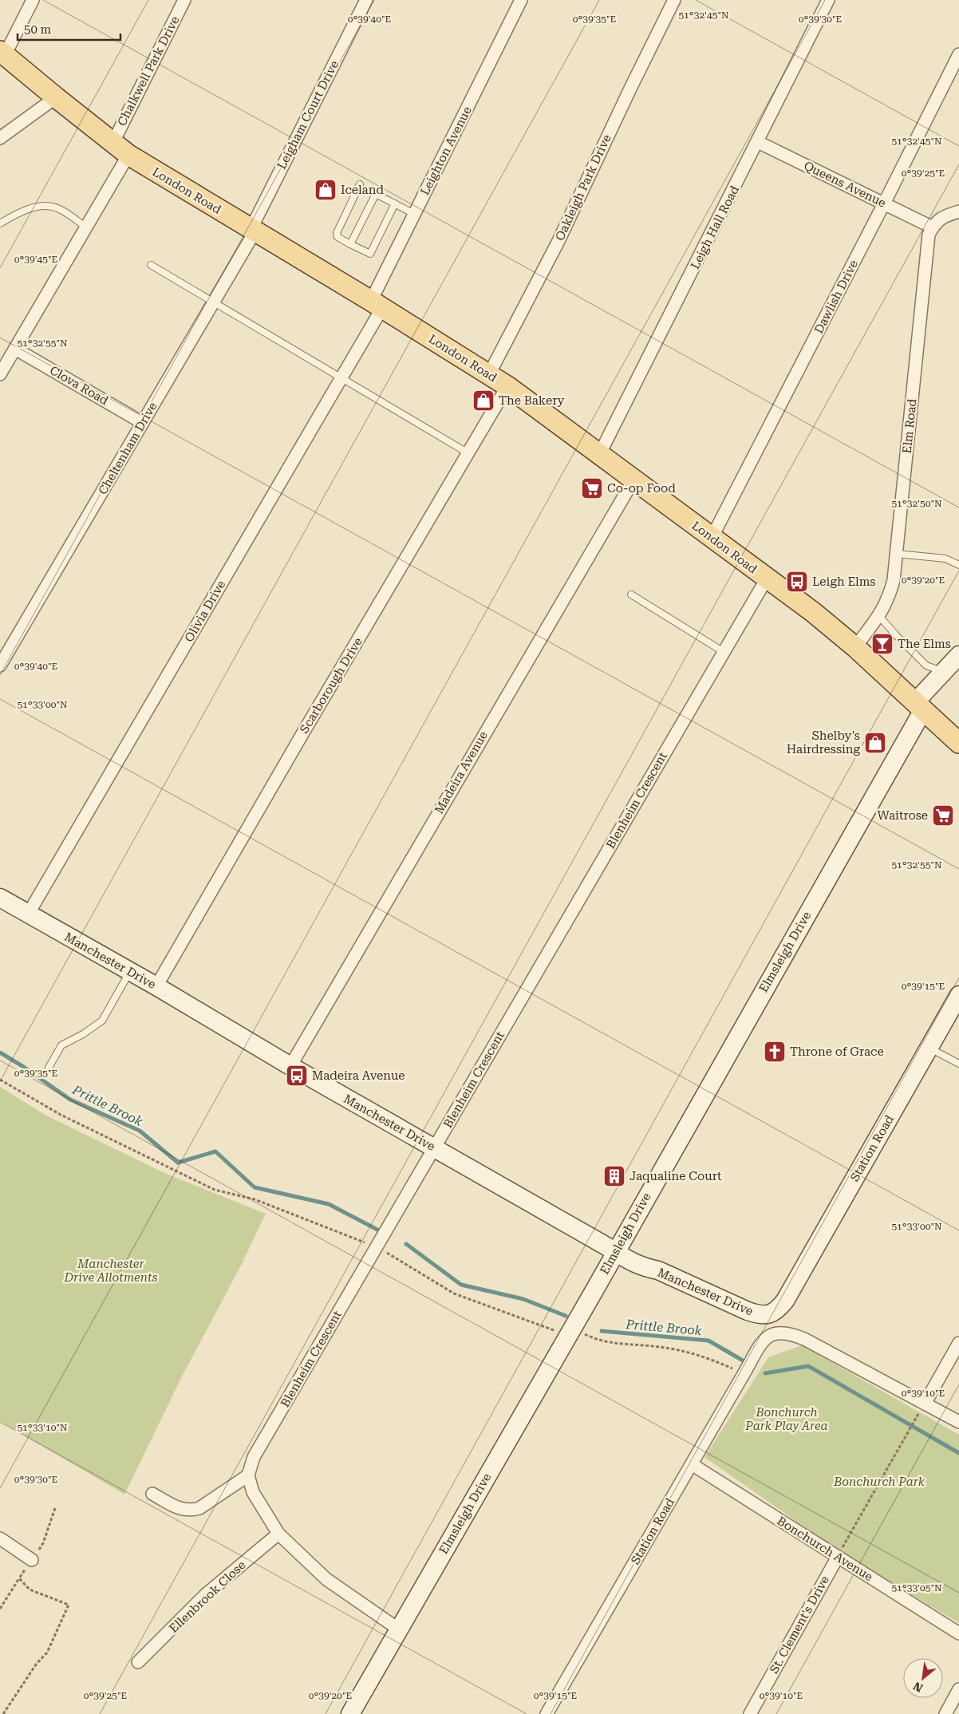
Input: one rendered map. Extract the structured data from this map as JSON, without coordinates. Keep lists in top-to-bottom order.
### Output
{
  "streets": {
    "main road": ["London Road"],
    "street": [
      "Chalkwell Park Drive",
      "Leigham Court Drive",
      "Leighton Avenue",
      "Queens Avenue",
      "Oakleigh Park Drive",
      "Leigh Hall Road",
      "Dawlish Drive",
      "Clova Road",
      "Elm Road",
      "Cheltenham Drive",
      "Olivia Drive",
      "Scarborough Drive",
      "Madeira Avenue",
      "Blenheim Crescent",
      "Elmsleigh Drive",
      "Manchester Drive",
      "Station Road",
      "Bonchurch Avenue",
      "Ellenbrook Close",
      "St. Clement's Drive"
    ]
  },
  "crossings": [
    ["Chalkwell Park Drive", "London Road"],
    ["Leigham Court Drive", "London Road"],
    ["Leigham Court Drive", "Cheltenham Drive"],
    ["Leighton Avenue", "London Road"],
    ["Leighton Avenue", "Olivia Drive"],
    ["Queens Avenue", "Leigh Hall Road"],
    ["Queens Avenue", "Dawlish Drive"],
    ["Queens Avenue", "Elm Road"],
    ["Oakleigh Park Drive", "London Road"],
    ["London Road", "Leigh Hall Road"],
    ["London Road", "Dawlish Drive"],
    ["London Road", "Elm Road"],
    ["London Road", "Cheltenham Drive"],
    ["London Road", "Olivia Drive"],
    ["London Road", "Scarborough Drive"],
    ["London Road", "Madeira Avenue"],
    ["London Road", "Blenheim Crescent"],
    ["London Road", "Elmsleigh Drive"],
    ["Clova Road", "Cheltenham Drive"],
    ["Olivia Drive", "Manchester Drive"],
    ["Scarborough Drive", "Manchester Drive"],
    ["Madeira Avenue", "Manchester Drive"],
    ["Blenheim Crescent", "Manchester Drive"],
    ["Elmsleigh Drive", "Manchester Drive"],
    ["Manchester Drive", "Station Road"],
    ["Station Road", "Bonchurch Avenue"],
    ["Bonchurch Avenue", "St. Clement's Drive"]
  ],
  "water": ["Prittle Brook"],
  "parks": ["Manchester Drive Allotments", "Bonchurch Park Play Area", "Bonchurch Park"],
  "places": {
    "shop": ["Iceland", "The Bakery", "Shelby's Hairdressing"],
    "supermarket": ["Co-op Food", "Waitrose"],
    "bus stop": ["Leigh Elms", "Madeira Avenue"],
    "bar": ["The Elms"],
    "church": ["Throne of Grace"],
    "building": ["Jaqualine Court"]
  },
  "scale_bar": "50 m",
  "north": "bottom left",
  "coordinates": [
    "51°32'45\"N",
    "0°39'40\"E",
    "0°39'35\"E",
    "0°39'30\"E",
    "0°39'25\"E",
    "0°39'45\"E",
    "51°32'55\"N",
    "51°32'50\"N",
    "0°39'20\"E",
    "51°33'00\"N",
    "0°39'15\"E",
    "0°39'10\"E",
    "51°33'10\"N",
    "51°33'05\"N"
  ]
}
